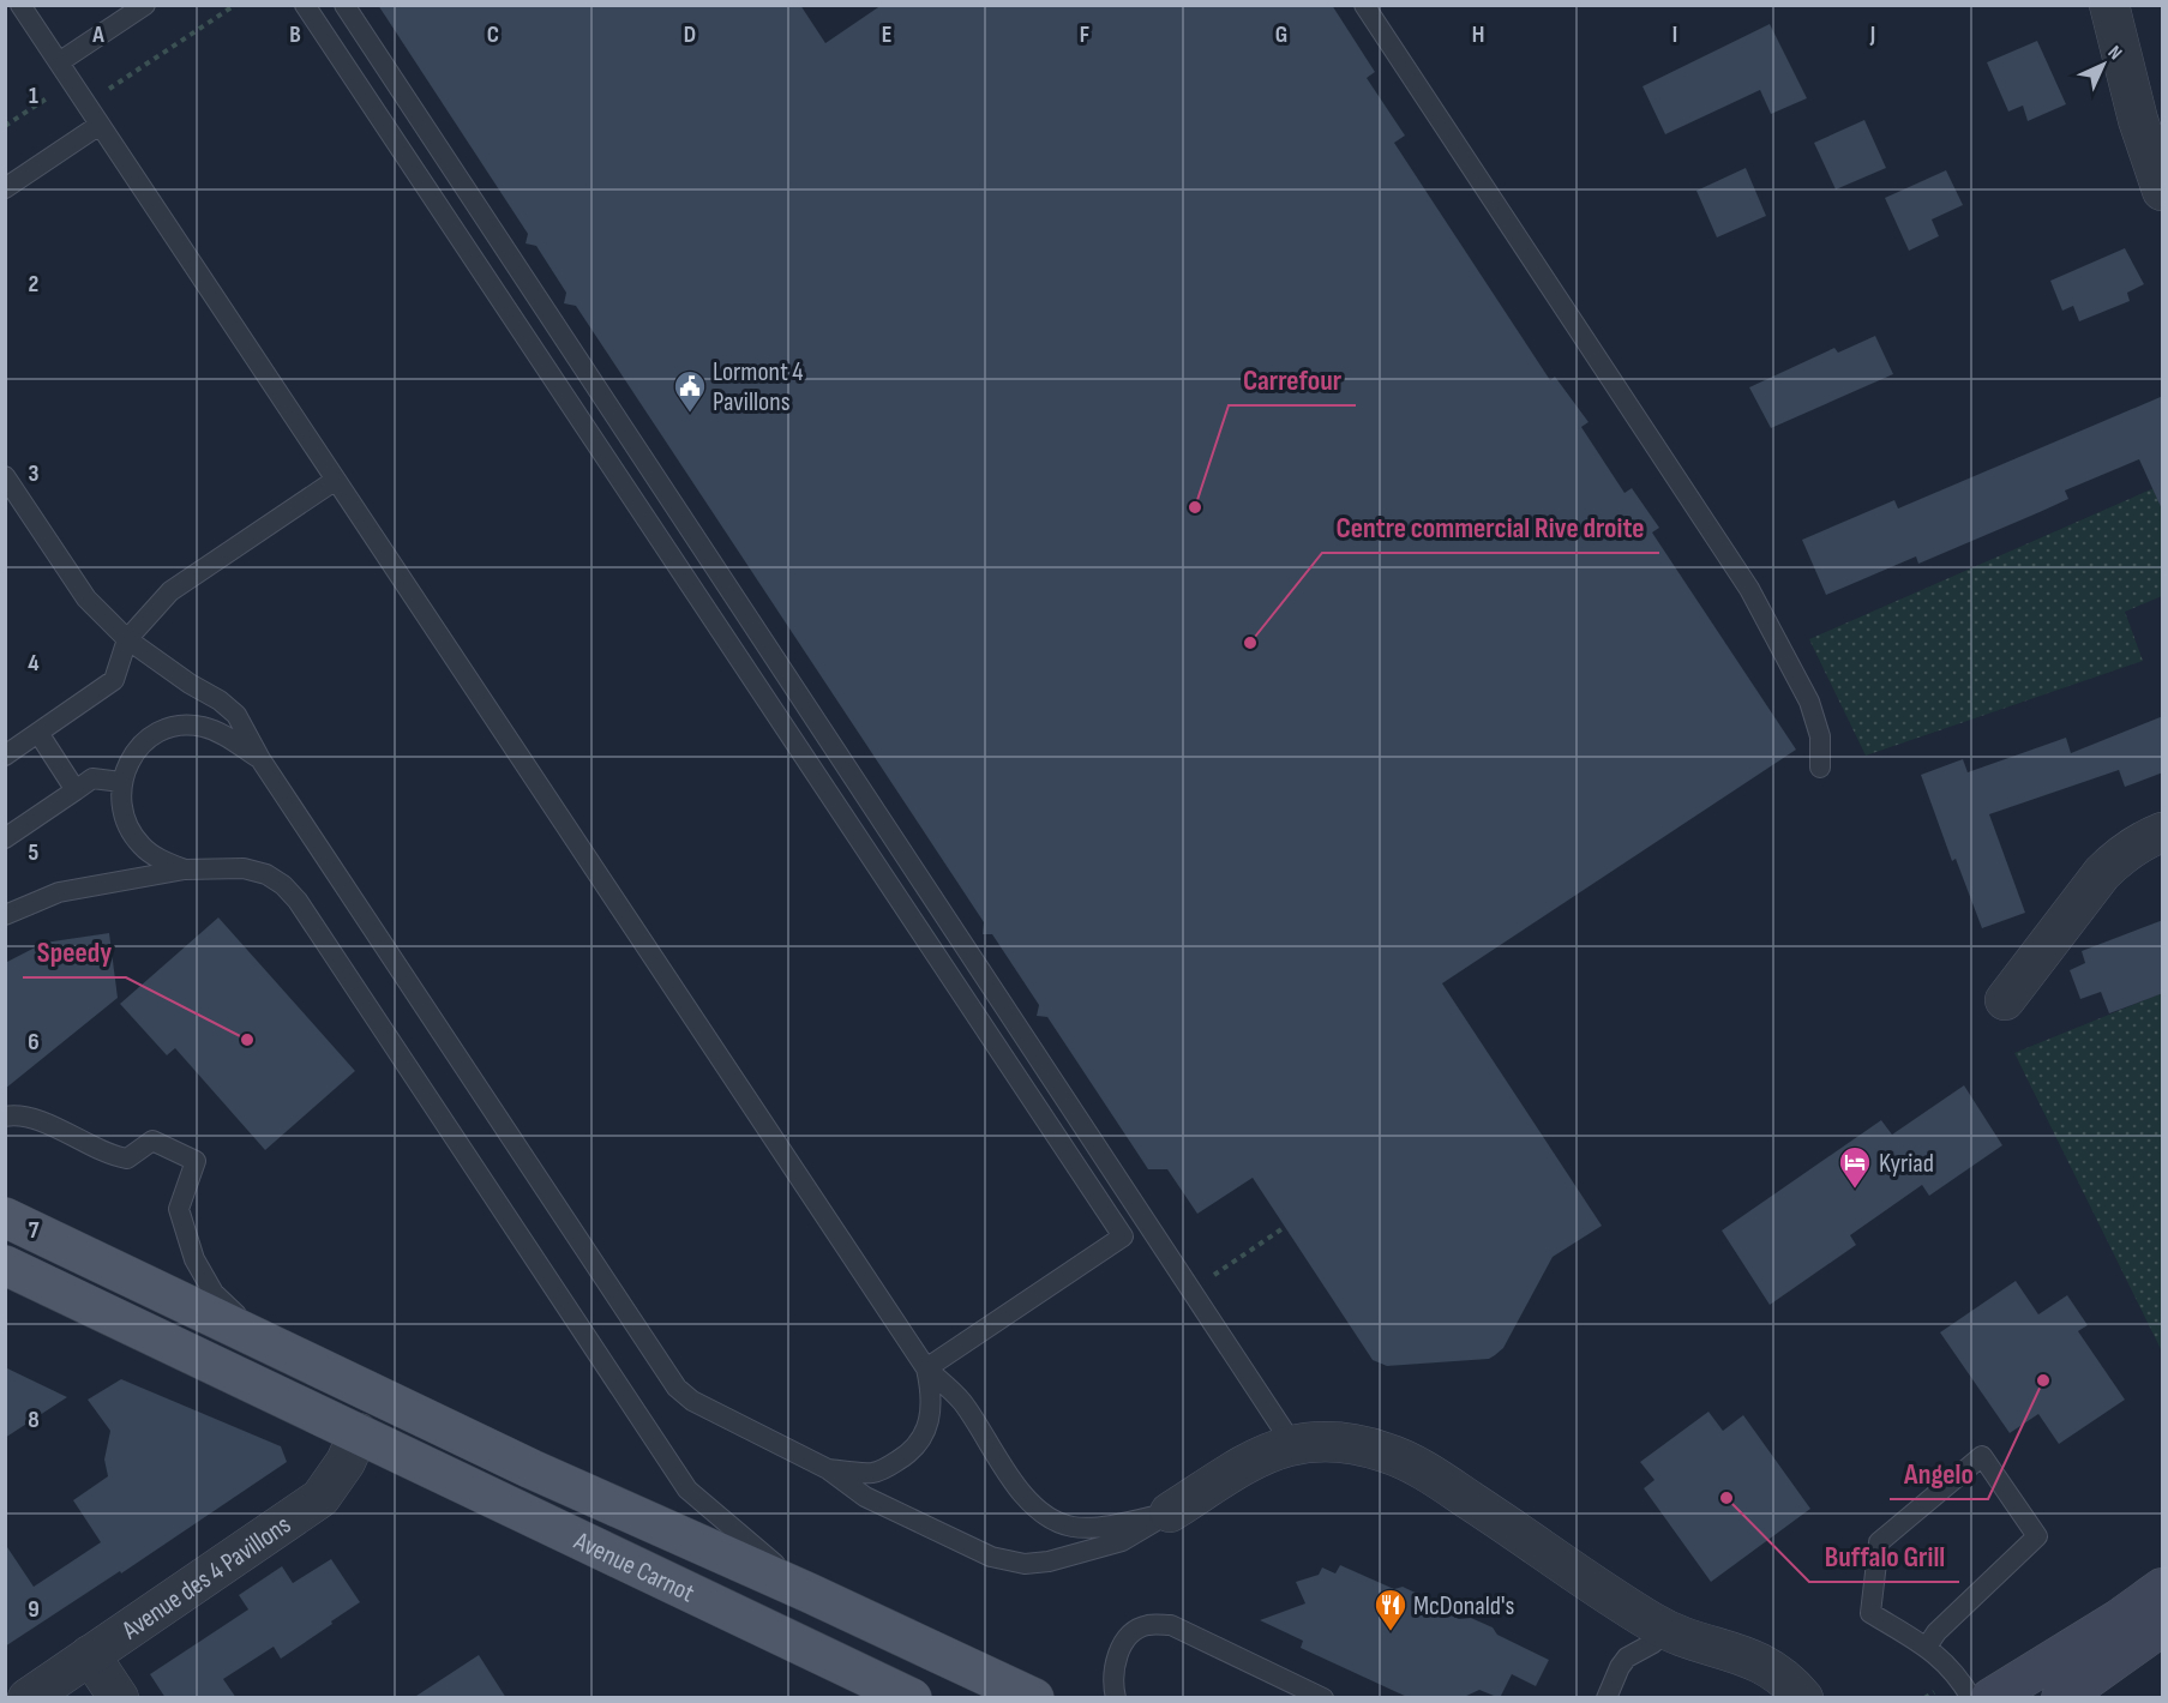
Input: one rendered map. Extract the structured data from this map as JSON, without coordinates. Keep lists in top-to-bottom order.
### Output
{
  "streets": {
    "main road": ["Avenue Carnot"],
    "street": ["Avenue des 4 Pavillons"]
  },
  "crossings": [
    ["Avenue Carnot", "Avenue des 4 Pavillons"]
  ],
  "places": {
    "public building": ["Lormont 4 Pavillons"],
    "other": [
      "Carrefour",
      "Centre commercial Rive droite",
      "Speedy",
      "Angelo",
      "Buffalo Grill"
    ],
    "hotel": ["Kyriad"],
    "restaurant": ["McDonald's"]
  },
  "north": "top right",
  "grid": {
    "columns": [
      "A",
      "B",
      "C",
      "D",
      "E",
      "F",
      "G",
      "H",
      "I",
      "J"
    ],
    "rows": [
      "1",
      "2",
      "3",
      "4",
      "5",
      "6",
      "7",
      "8",
      "9"
    ]
  }
}
